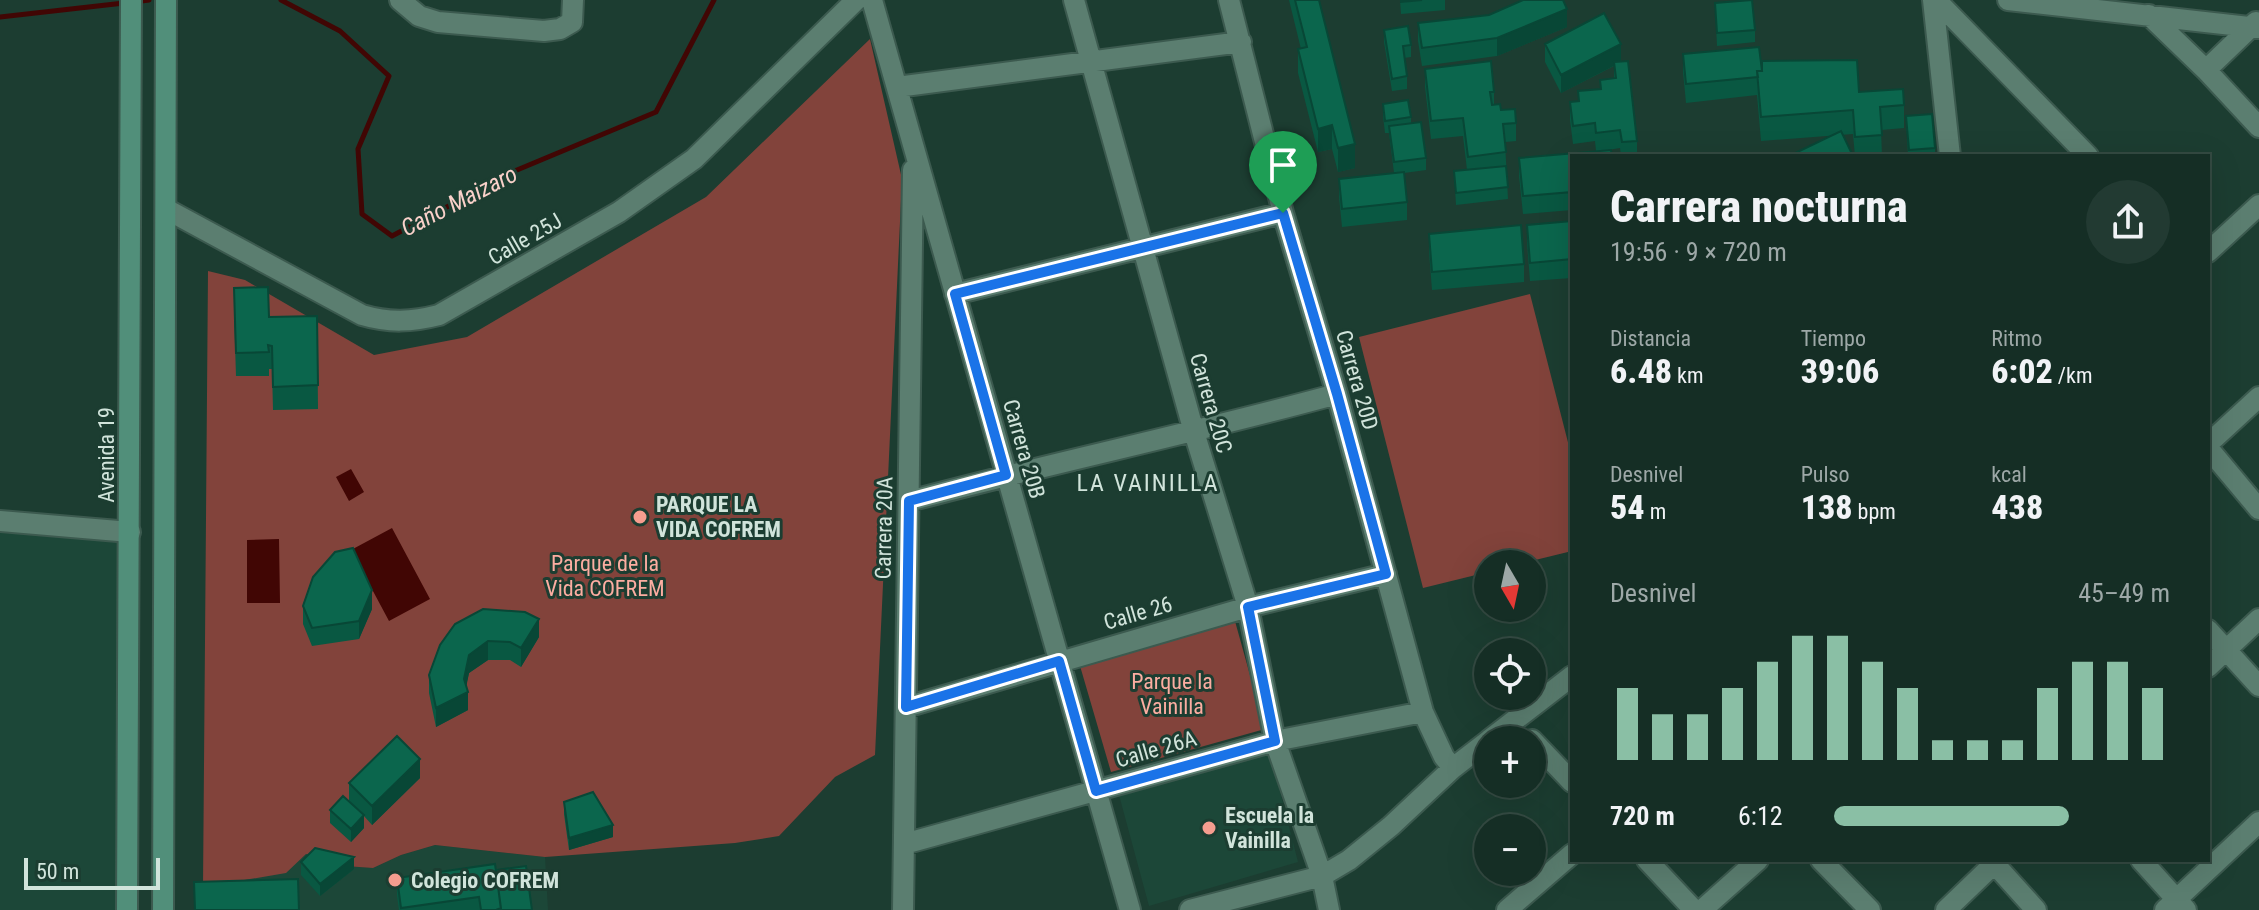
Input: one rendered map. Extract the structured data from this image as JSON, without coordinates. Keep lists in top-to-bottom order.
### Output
{
  "streets": {
    "main road": ["Avenida 19"],
    "street": [
      "Calle 25J",
      "Carrera 20D",
      "Carrera 20C",
      "Carrera 20B",
      "Carrera 20A",
      "Calle 26",
      "Calle 26A"
    ]
  },
  "crossings": [
    ["Carrera 20D", "Calle 26"],
    ["Carrera 20D", "Calle 26A"],
    ["Carrera 20C", "Calle 26"],
    ["Carrera 20C", "Calle 26A"],
    ["Carrera 20B", "Carrera 20A"],
    ["Carrera 20B", "Calle 26"],
    ["Carrera 20B", "Calle 26A"],
    ["Carrera 20A", "Calle 26"],
    ["Carrera 20A", "Calle 26A"]
  ],
  "districts": ["LA VAINILLA"],
  "water": ["Caño Maizaro"],
  "parks": ["Parque de la Vida COFREM", "Parque la Vainilla"],
  "places": ["PARQUE LA VIDA COFREM", "Escuela la Vainilla", "Colegio COFREM"],
  "scale_bar": "50 m",
  "north": "bottom",
  "page": {
    "heading": ["Carrera nocturna", "19:56 · 9 × 720 m"],
    "stats": [
      ["Distancia", "6.48 km"],
      ["Tiempo", "39:06"],
      ["Ritmo", "6:02 /km"],
      ["Desnivel", "54 m"],
      ["Pulso", "138 bpm"],
      ["kcal", "438"]
    ],
    "map_buttons": ["+", "−"],
    "chart": ["Desnivel", "45–49 m"],
    "list": [
      {
        "name": "720 m",
        "note": "6:12"
      }
    ],
    "scale": "50 m"
  }
}
